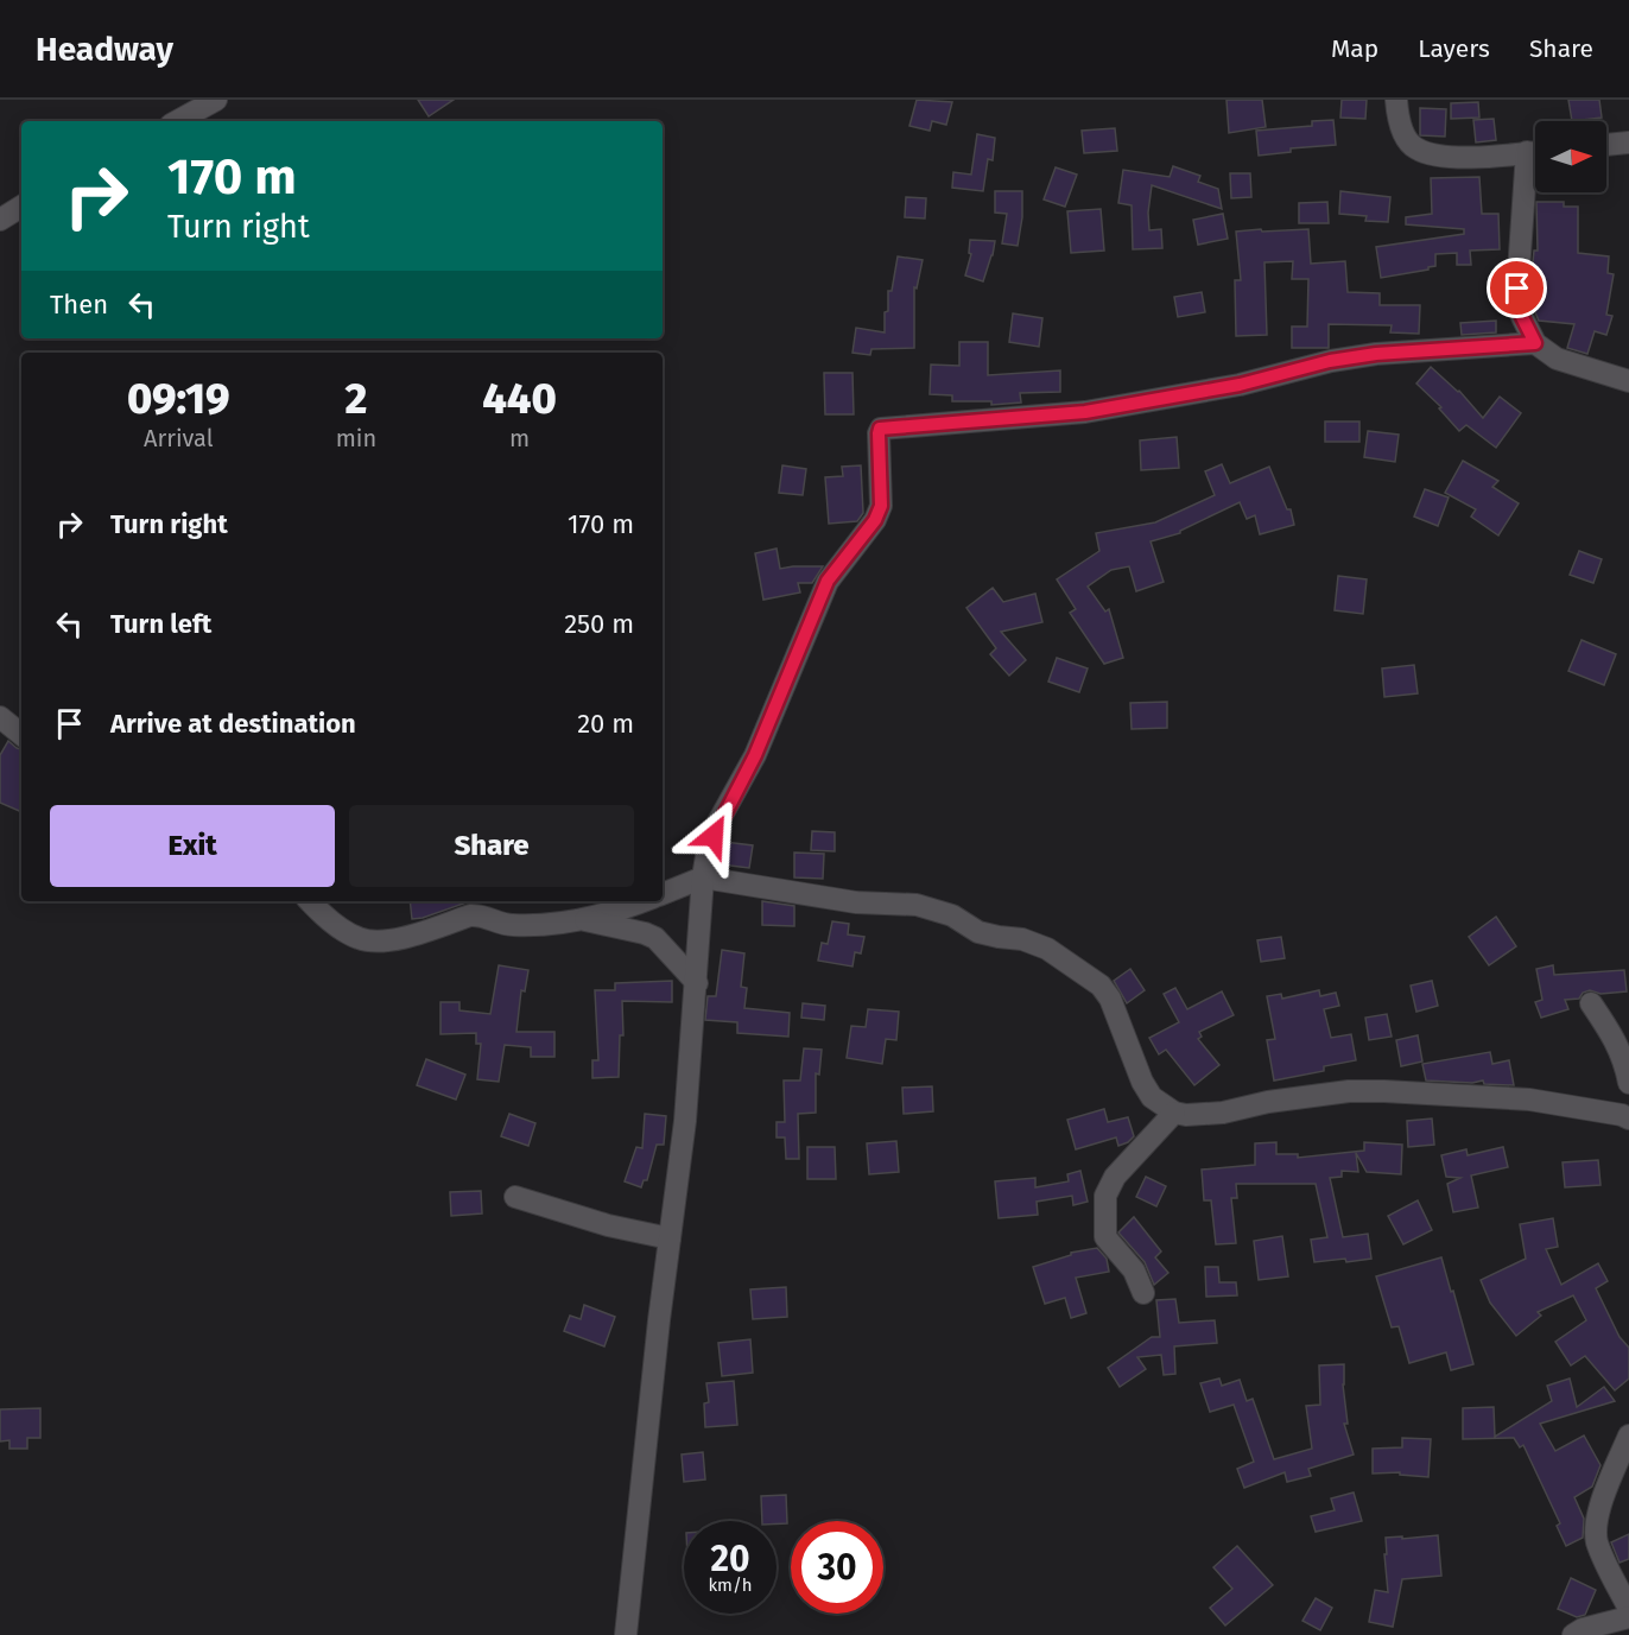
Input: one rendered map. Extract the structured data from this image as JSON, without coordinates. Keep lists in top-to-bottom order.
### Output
{
  "north": "right",
  "page": {
    "header": "Headway",
    "nav": ["Map", "Layers", "Share"],
    "turn": ["170 m", "Turn right"],
    "then": "Then",
    "eta": [
      "09:19",
      "Arrival",
      "2",
      "min",
      "440",
      "m"
    ],
    "list": [
      {
        "name": "Turn right",
        "value": "170 m"
      },
      {
        "name": "Turn left",
        "value": "250 m"
      },
      {
        "name": "Arrive at destination",
        "value": "20 m"
      }
    ],
    "buttons": ["Exit", "Share"],
    "speed": "20 km/h",
    "limit": "30"
  }
}
